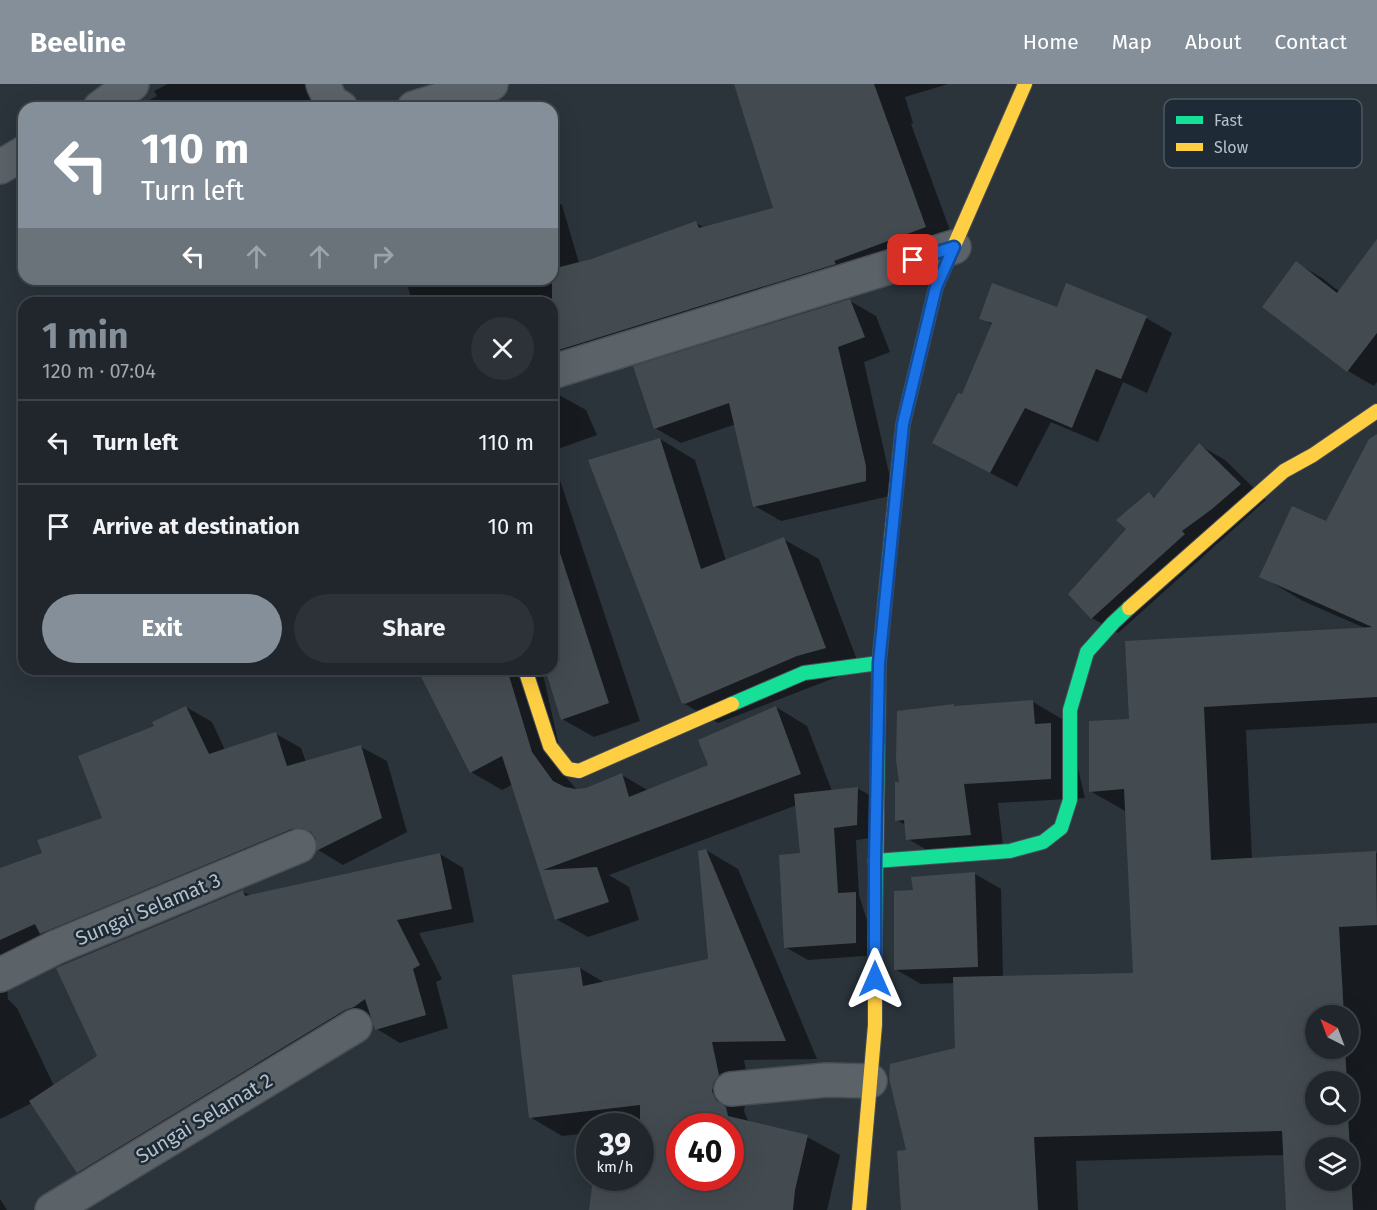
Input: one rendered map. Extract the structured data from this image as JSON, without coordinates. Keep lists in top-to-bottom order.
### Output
{
  "streets": {
    "street": ["Sungai Selamat 3", "Sungai Selamat 2"]
  },
  "legend": ["Fast", "Slow"],
  "north": "top left",
  "page": {
    "header": "Beeline",
    "nav": [
      "Home",
      "Map",
      "About",
      "Contact"
    ],
    "turn": ["110 m", "Turn left"],
    "heading": ["1 min", "120 m · 07:04"],
    "list": [
      {
        "name": "Turn left",
        "value": "110 m"
      },
      {
        "name": "Arrive at destination",
        "value": "10 m"
      }
    ],
    "buttons": ["Exit", "Share"],
    "speed": "39 km/h",
    "limit": "40"
  }
}
